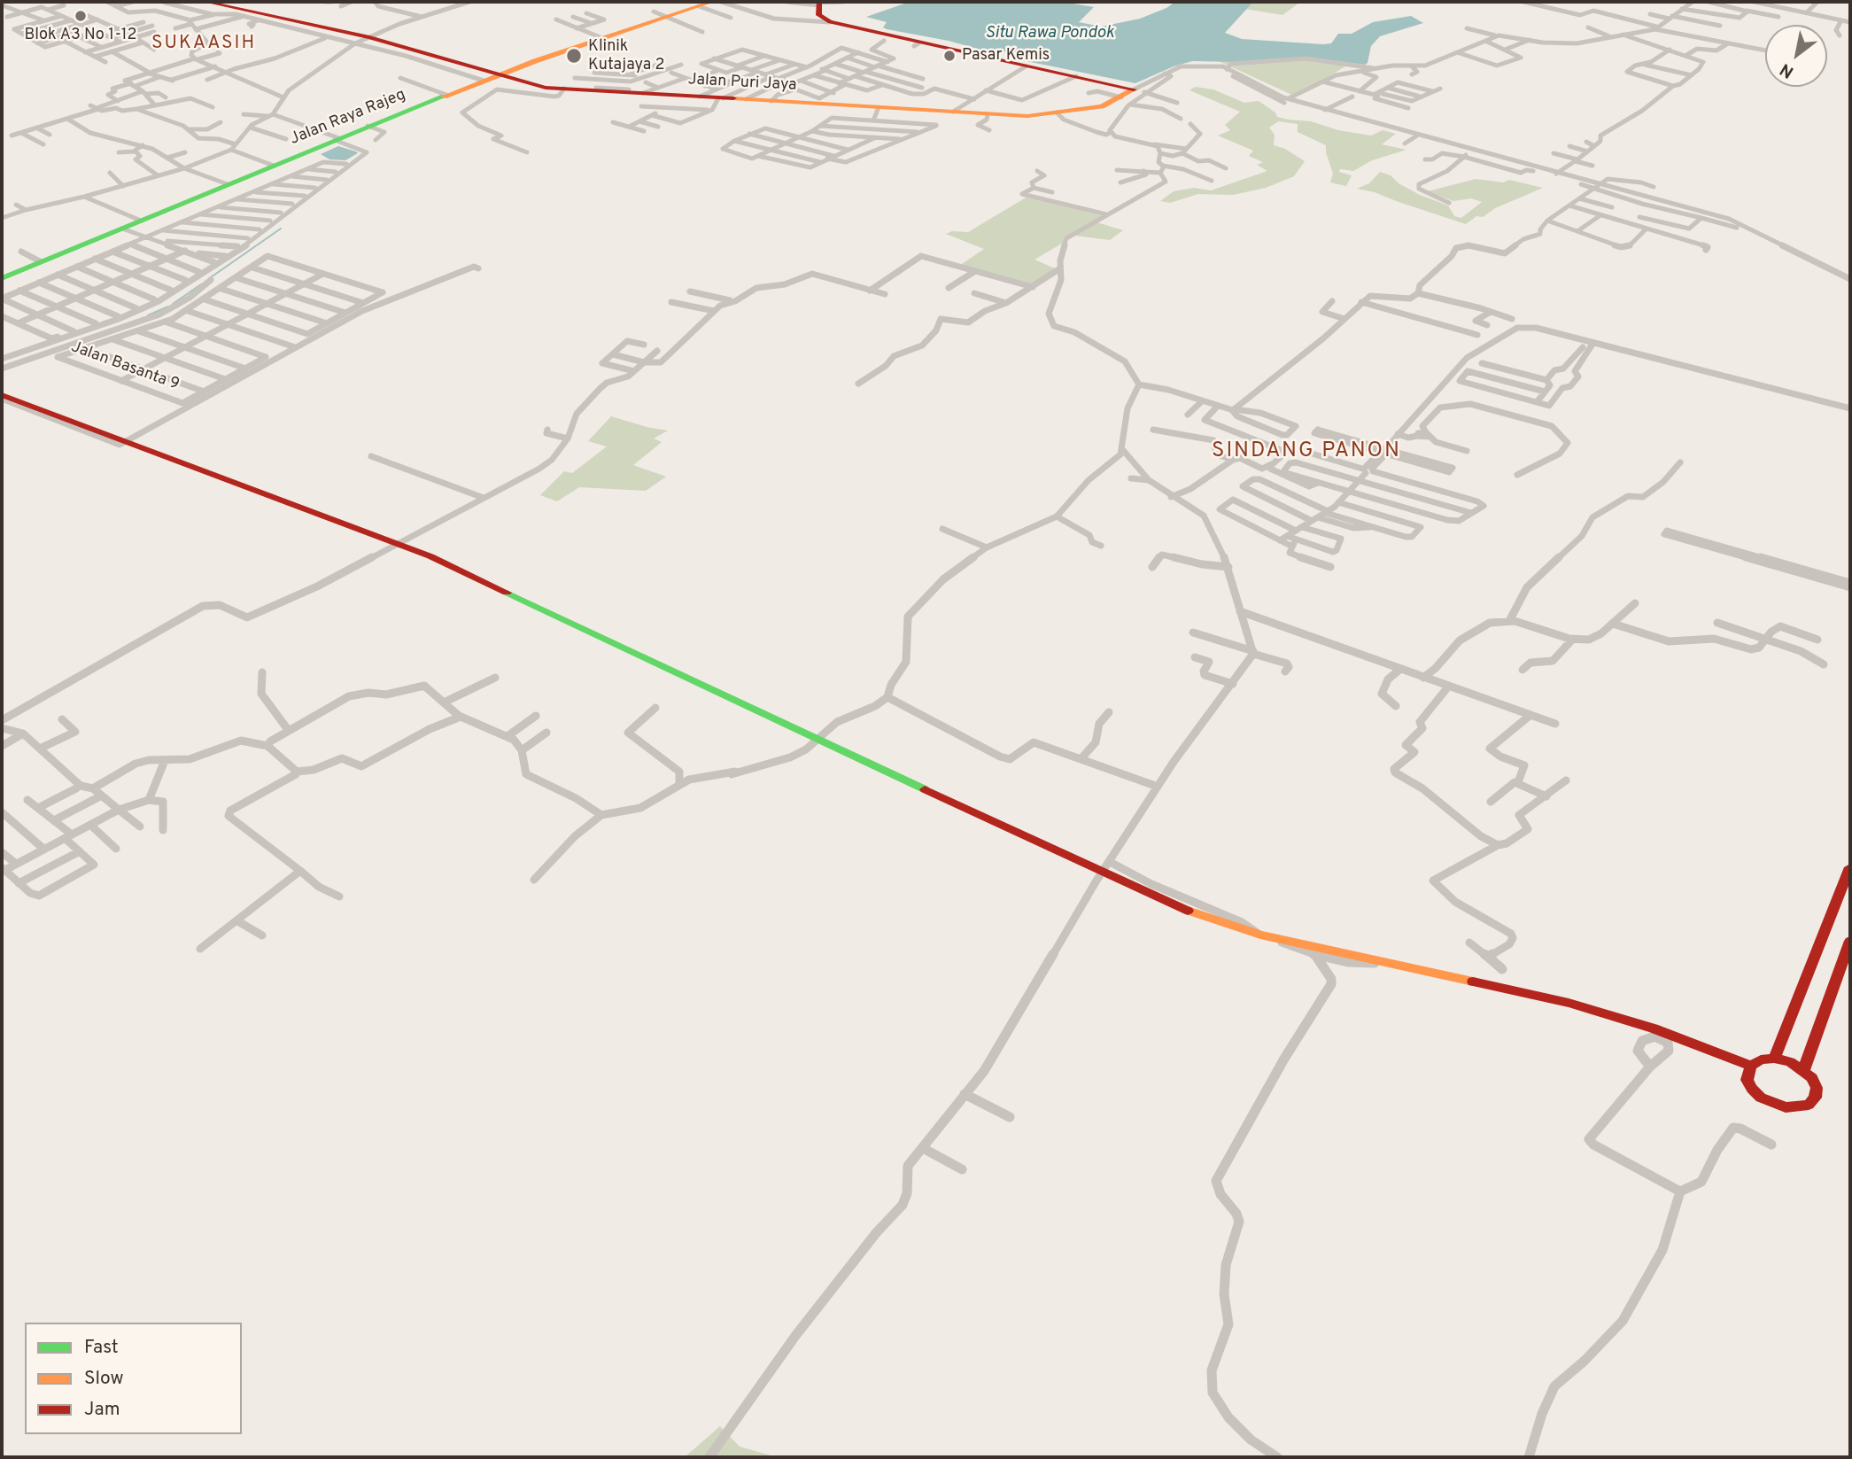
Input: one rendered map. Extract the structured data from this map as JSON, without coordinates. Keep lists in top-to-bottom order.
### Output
{
  "streets": {
    "street": ["Jalan Puri Jaya", "Jalan Raya Rajeg", "Jalan Basanta 9"]
  },
  "crossings": [
    ["Jalan Puri Jaya", "Jalan Raya Rajeg"]
  ],
  "districts": ["SUKAASIH", "SINDANG PANON"],
  "water": ["Situ Rawa Pondok"],
  "places": ["Blok A3 No 1-12", "Klinik Kutajaya 2", "Pasar Kemis"],
  "legend": ["Fast", "Slow", "Jam"],
  "north": "bottom left"
}
